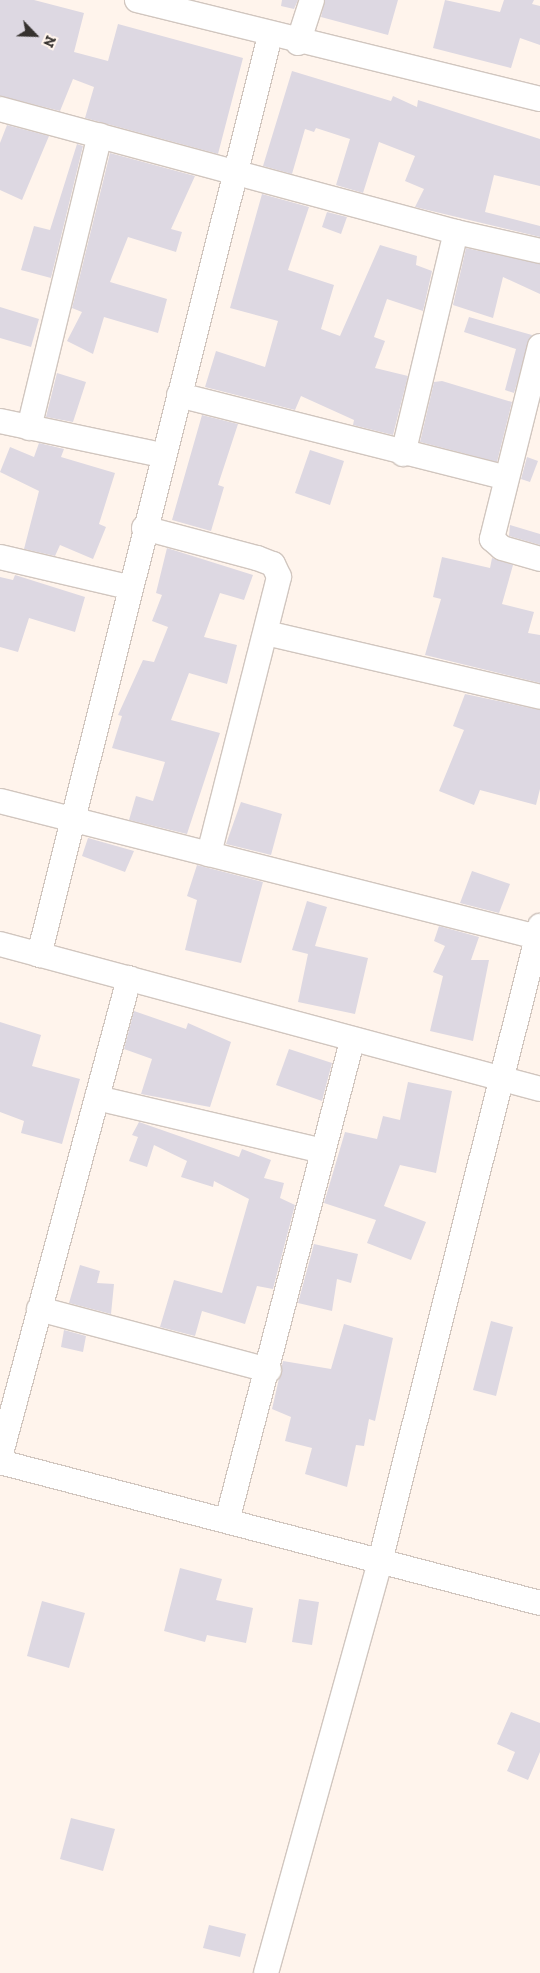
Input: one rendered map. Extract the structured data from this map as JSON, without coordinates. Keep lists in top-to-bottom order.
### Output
{
  "north": "bottom right"
}
